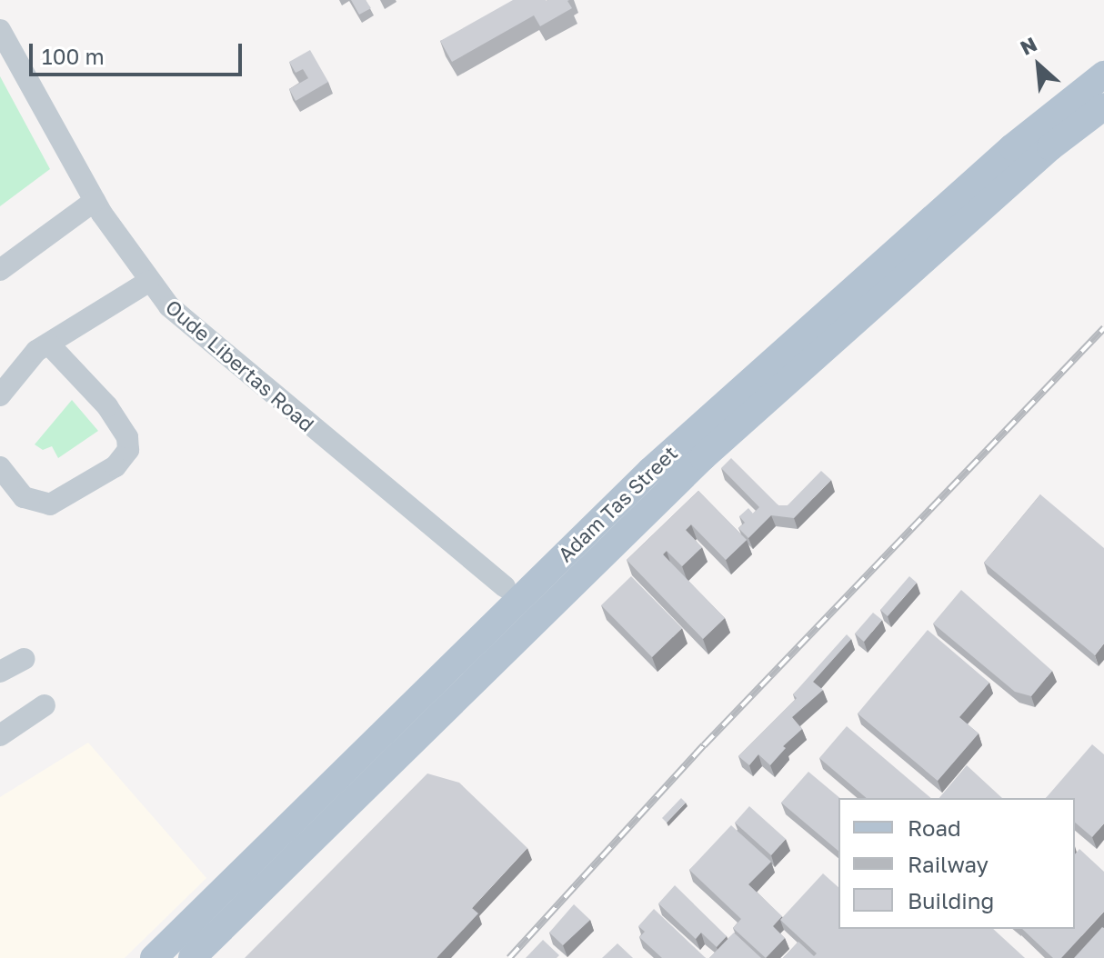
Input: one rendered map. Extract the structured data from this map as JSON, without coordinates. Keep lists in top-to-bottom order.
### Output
{
  "streets": {
    "main road": ["Adam Tas Street"],
    "street": ["Oude Libertas Road"]
  },
  "crossings": [
    ["Oude Libertas Road", "Adam Tas Street"]
  ],
  "legend": ["Road", "Railway", "Building"],
  "scale_bar": "100 m",
  "north": "top left"
}
